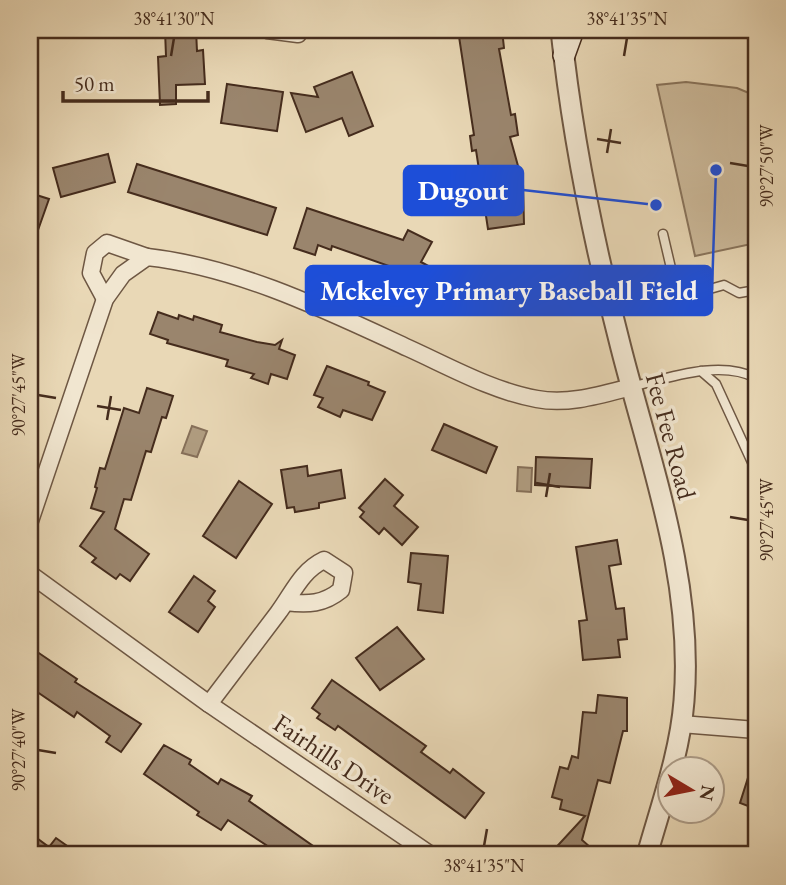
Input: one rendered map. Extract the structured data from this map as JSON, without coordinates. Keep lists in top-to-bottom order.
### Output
{
  "streets": {
    "street": ["Fee Fee Road", "Fairhills Drive"]
  },
  "places": ["Mckelvey Primary Baseball Field", "Dugout"],
  "scale_bar": "50 m",
  "north": "right",
  "coordinates": [
    "38°41'30\"N",
    "38°41'35\"N",
    "90°27'50\"W",
    "90°27'45\"W",
    "90°27'40\"W"
  ]
}
